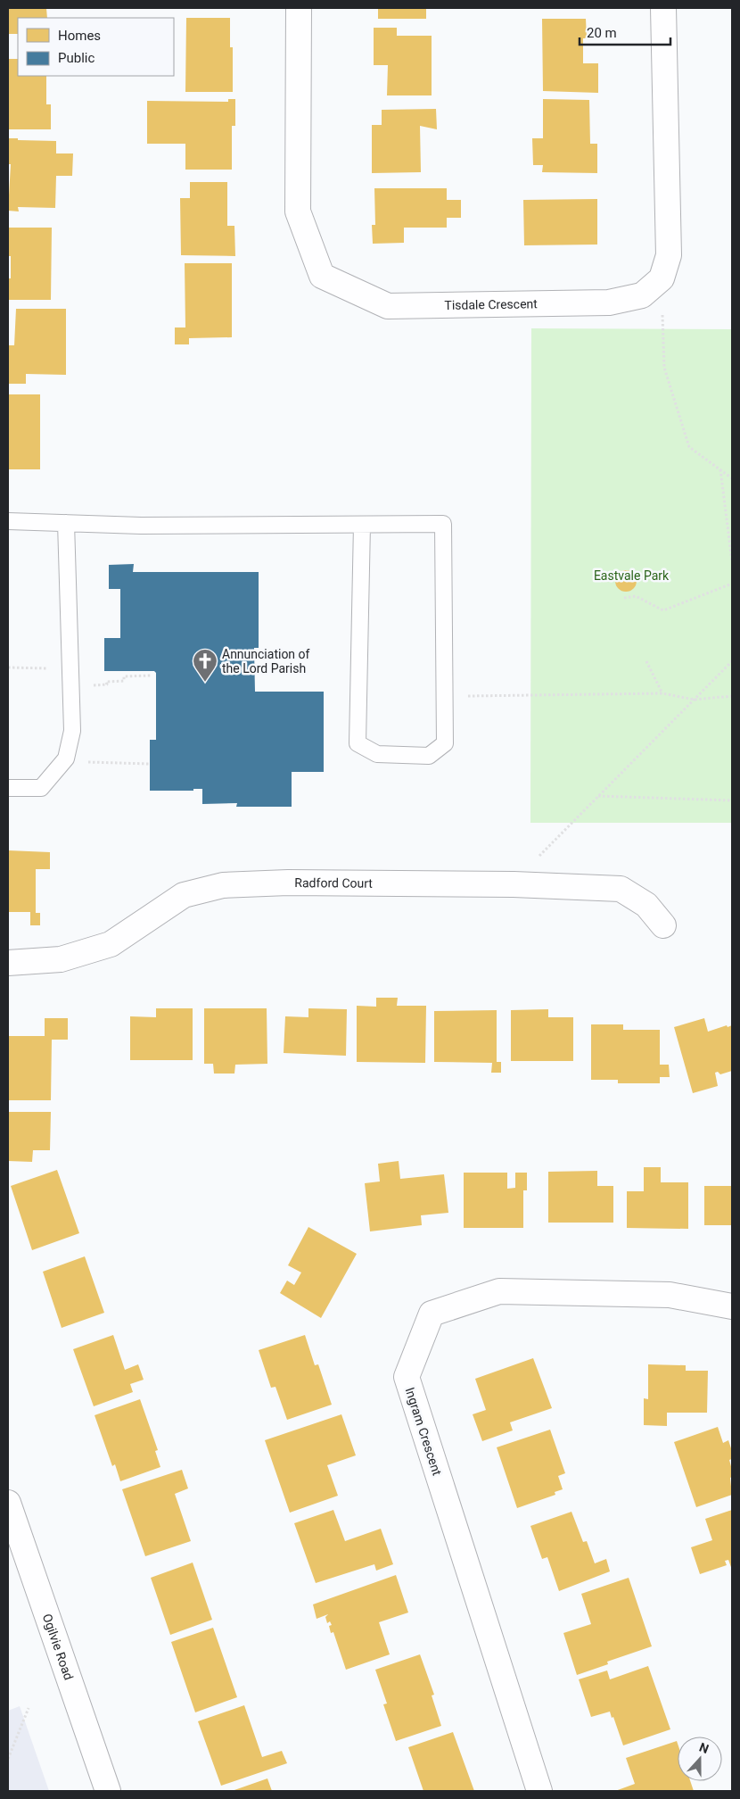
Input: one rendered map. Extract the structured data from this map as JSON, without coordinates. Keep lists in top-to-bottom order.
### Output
{
  "streets": {
    "street": [
      "Tisdale Crescent",
      "Radford Court",
      "Ingram Crescent",
      "Ogilvie Road"
    ]
  },
  "parks": ["Eastvale Park"],
  "places": {
    "church": ["Annunciation of the Lord Parish"]
  },
  "legend": ["Homes", "Public"],
  "scale_bar": "20 m",
  "north": "top"
}
